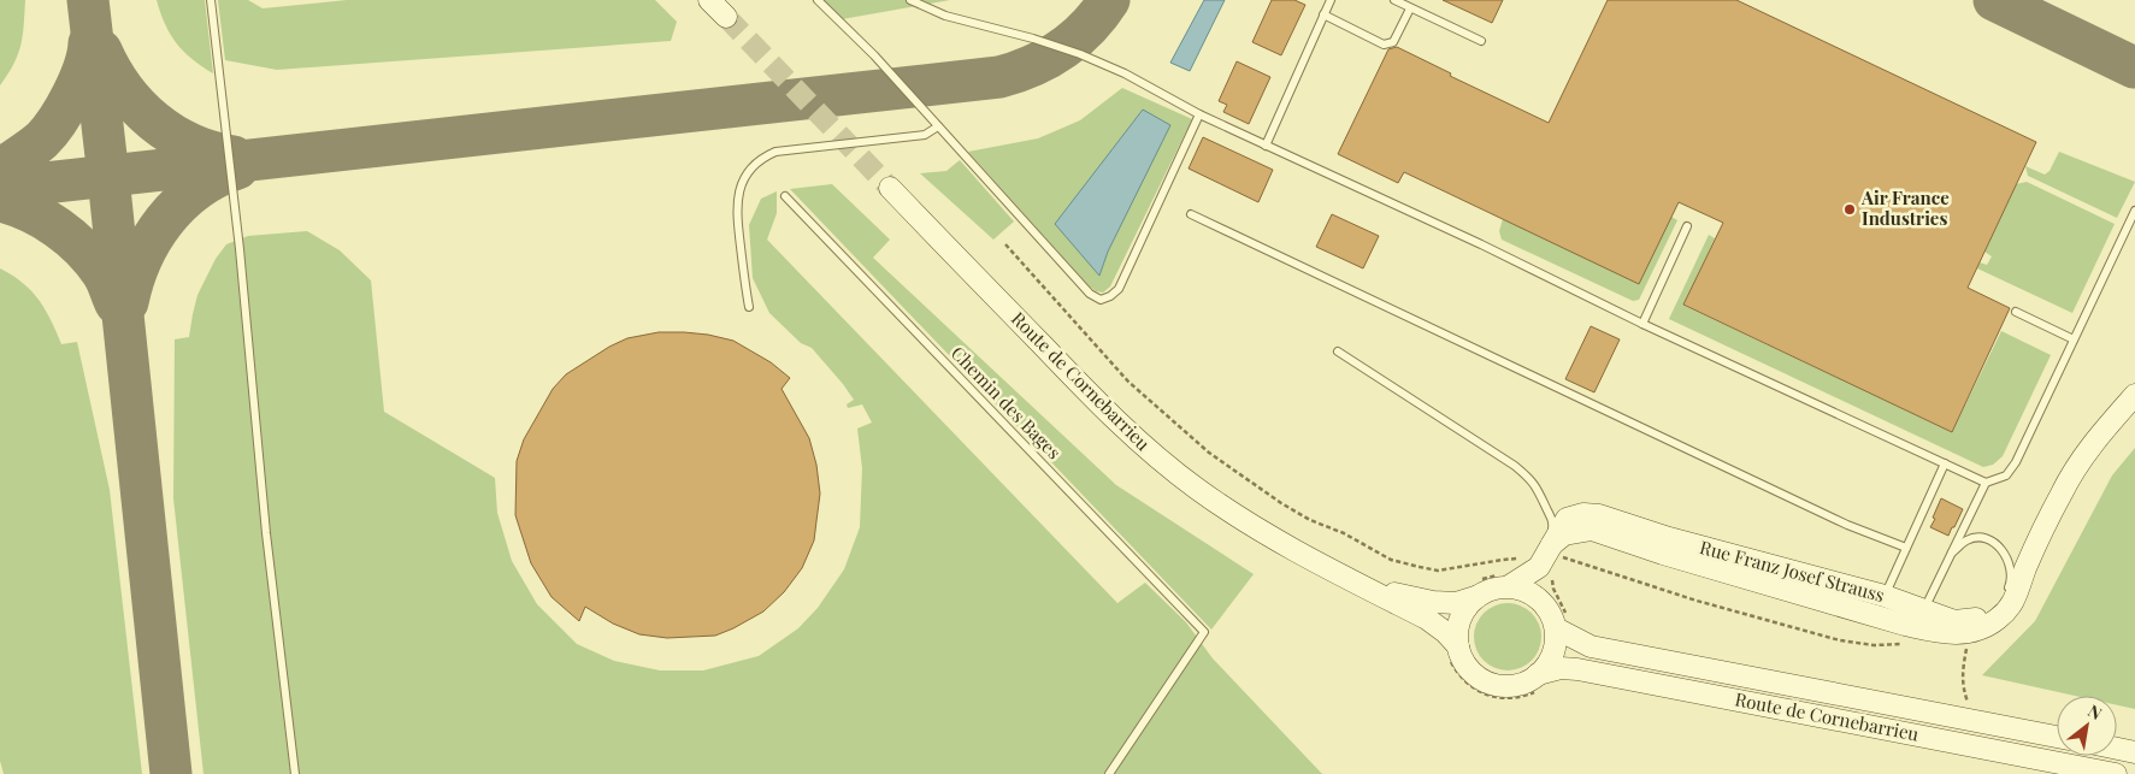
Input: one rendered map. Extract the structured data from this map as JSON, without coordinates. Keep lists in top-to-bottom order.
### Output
{
  "streets": {
    "main road": ["Route de Cornebarrieu", "Rue Franz Josef Strauss"],
    "lane": ["Chemin des Bages"]
  },
  "crossings": [
    ["Route de Cornebarrieu", "Rue Franz Josef Strauss"]
  ],
  "places": ["Air France Industries"],
  "north": "top right"
}
